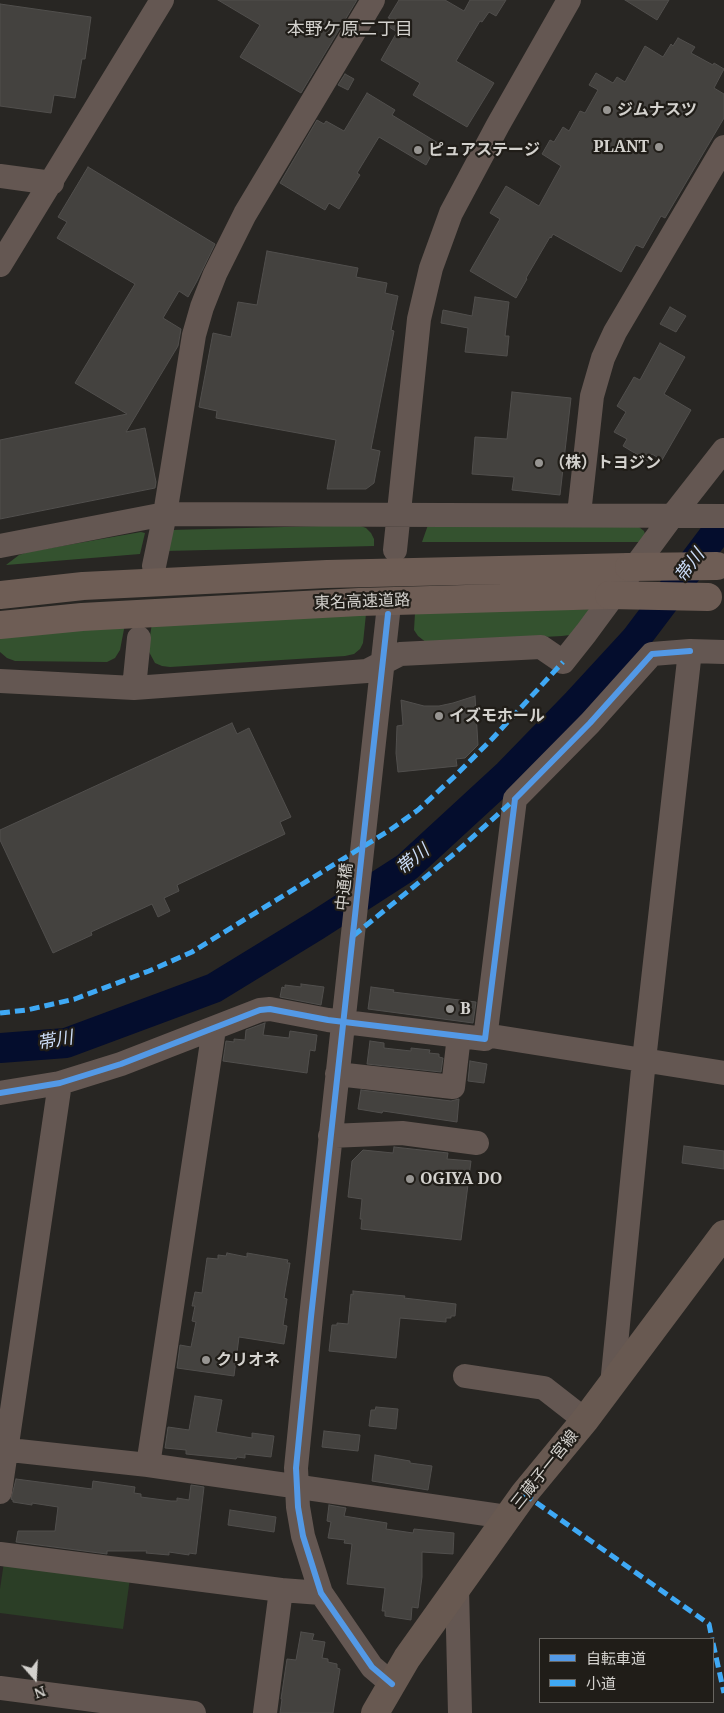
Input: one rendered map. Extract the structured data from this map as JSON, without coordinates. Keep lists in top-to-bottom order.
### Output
{
  "streets": {
    "highway": ["東名高速道路"],
    "main road": ["三蔵子一宮線"],
    "street": ["中通橋"]
  },
  "crossings": [
    ["中通橋", "三蔵子一宮線"]
  ],
  "districts": ["本野ケ原二丁目"],
  "water": ["帯川"],
  "places": [
    "ジムナスツ",
    "PLANT",
    "ピュアステージ",
    "（株）トヨジン",
    "イズモホール",
    "B",
    "OGIYA DO",
    "クリオネ"
  ],
  "legend": ["自転車道", "小道"],
  "north": "bottom"
}
